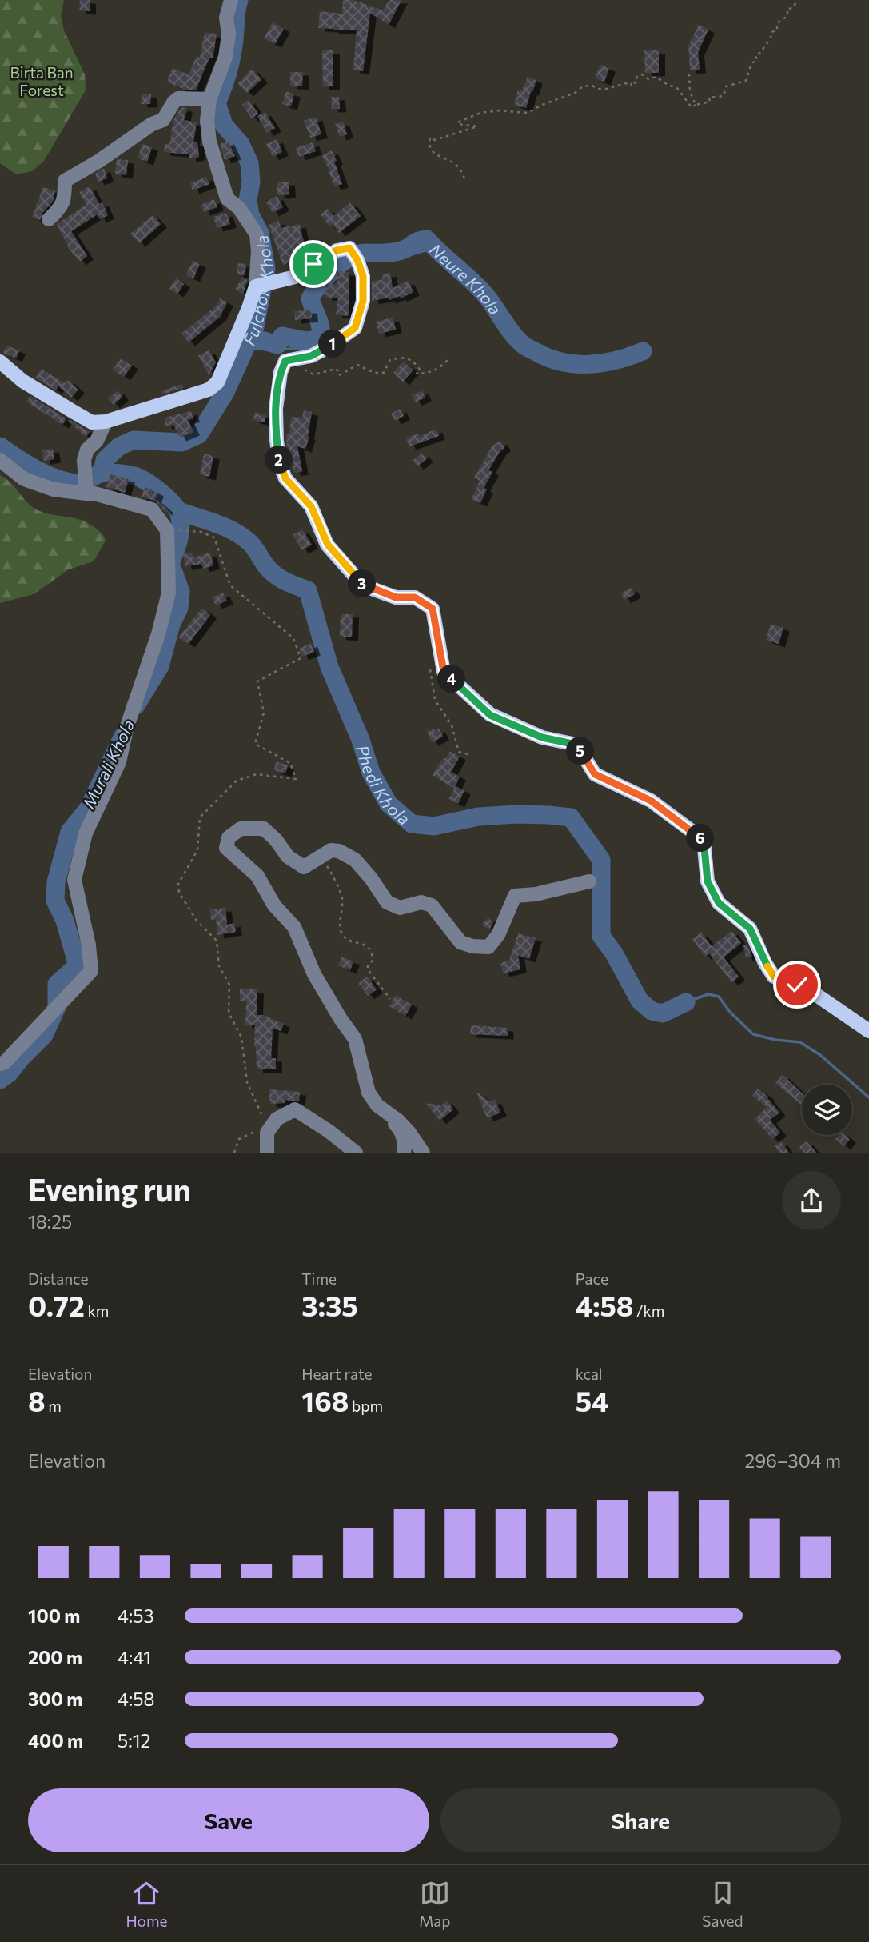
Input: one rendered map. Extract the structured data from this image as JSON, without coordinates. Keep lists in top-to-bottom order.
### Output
{
  "water": [
    "Neure Khola",
    "Fulchoki Khola",
    "Murali Khola",
    "Phedi Khola"
  ],
  "parks": ["Birta Ban Forest"],
  "page": {
    "pins": [
      "1",
      "2",
      "3",
      "4",
      "5",
      "6"
    ],
    "heading": ["Evening run", "18:25"],
    "stats": [
      ["Distance", "0.72 km"],
      ["Time", "3:35"],
      ["Pace", "4:58 /km"],
      ["Elevation", "8 m"],
      ["Heart rate", "168 bpm"],
      ["kcal", "54"]
    ],
    "chart": ["Elevation", "296–304 m"],
    "list": [
      {
        "name": "100 m",
        "note": "4:53"
      },
      {
        "name": "200 m",
        "note": "4:41"
      },
      {
        "name": "300 m",
        "note": "4:58"
      },
      {
        "name": "400 m",
        "note": "5:12"
      }
    ],
    "buttons": ["Save", "Share"],
    "tabs": ["Home", "Map", "Saved"]
  }
}
